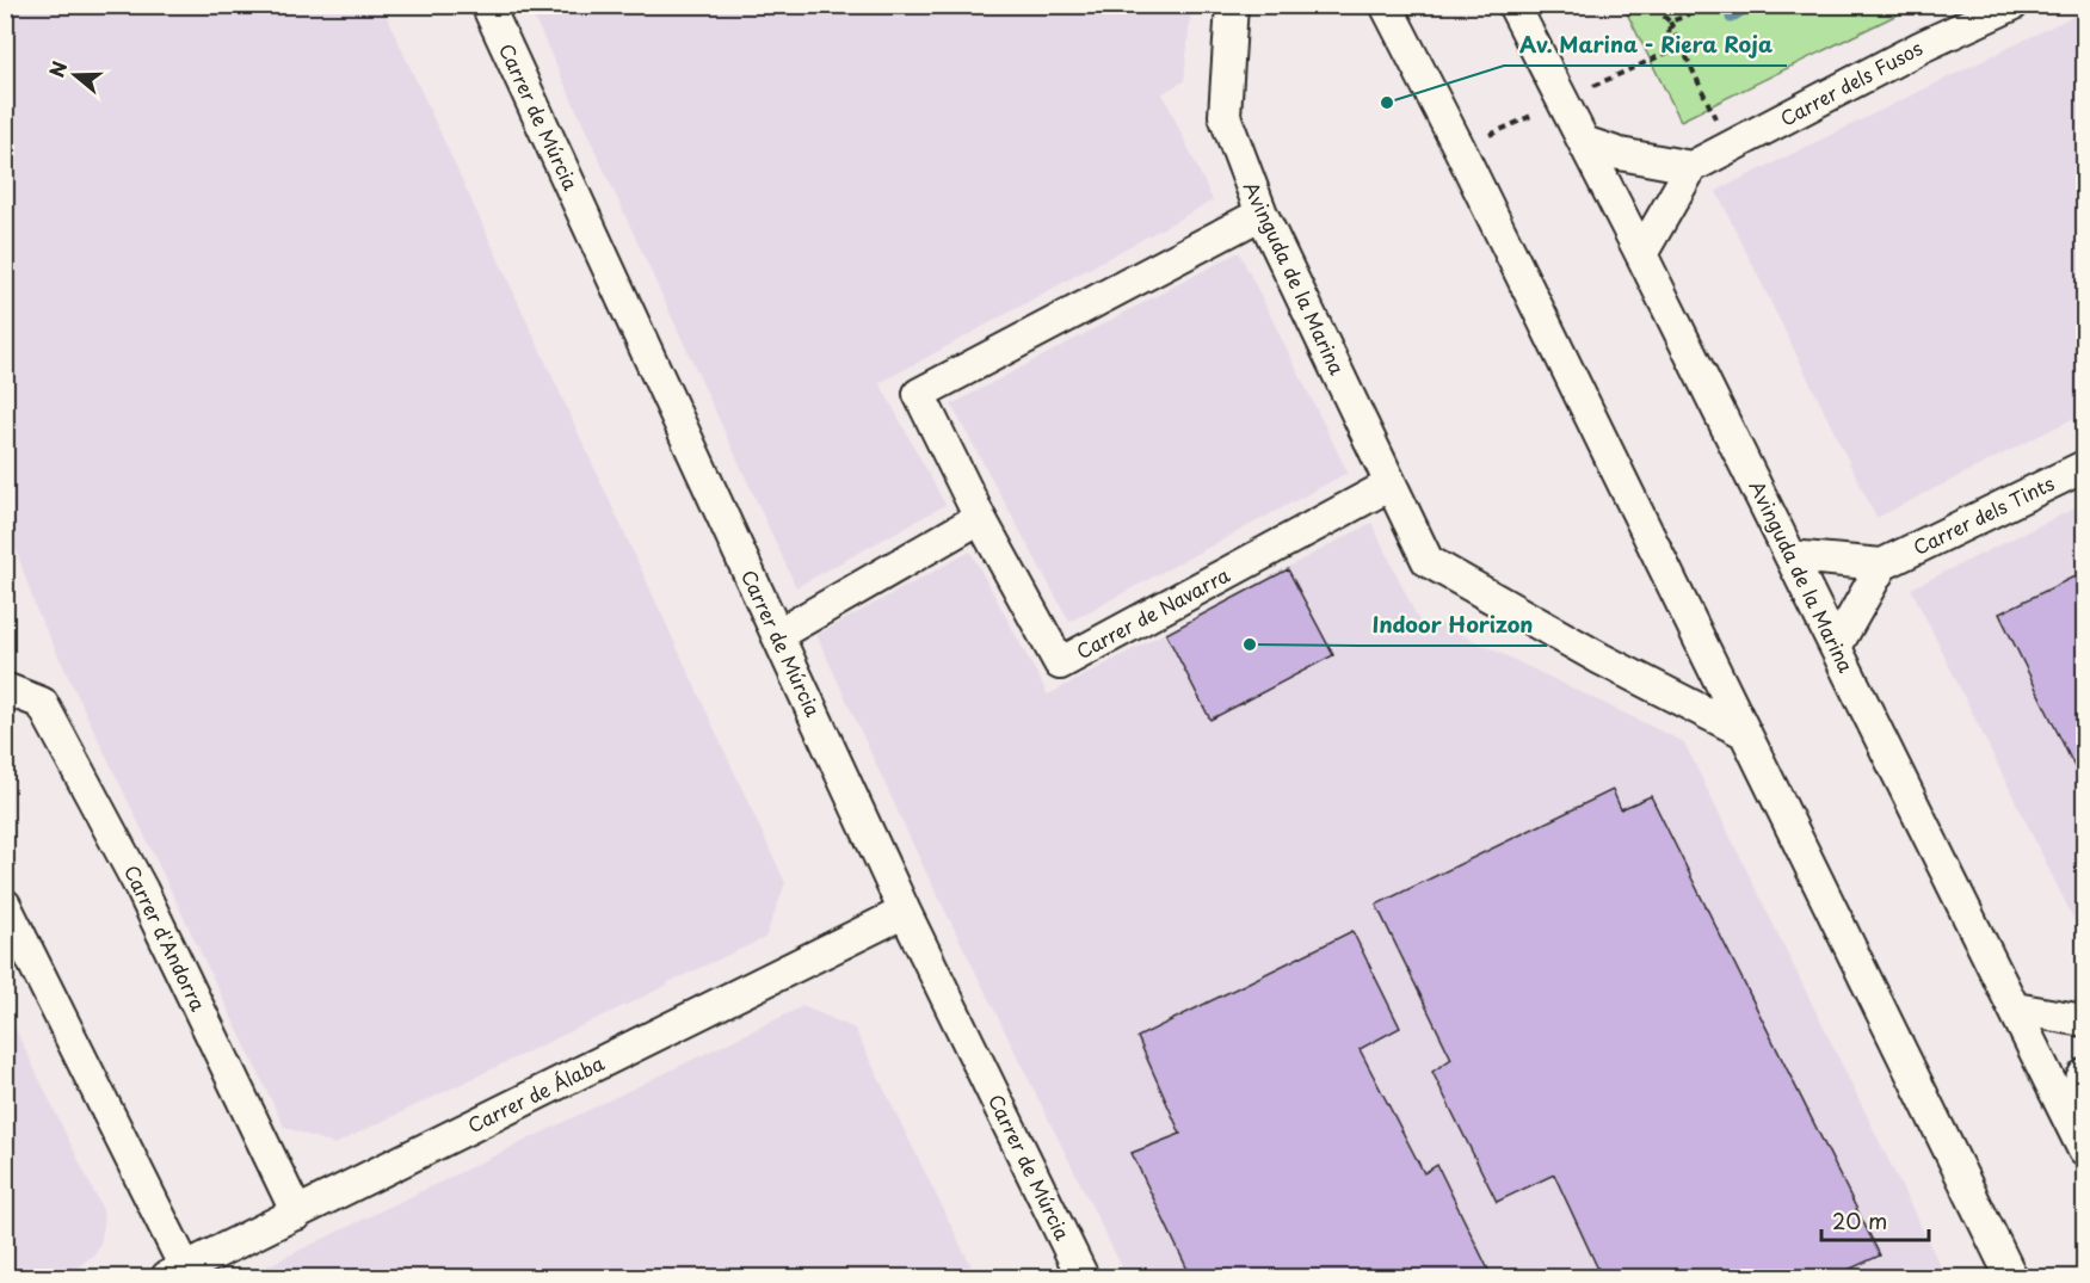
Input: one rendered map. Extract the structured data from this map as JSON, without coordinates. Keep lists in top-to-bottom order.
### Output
{
  "streets": {
    "street": [
      "Carrer dels Fusos",
      "Carrer de Múrcia",
      "Avinguda de la Marina",
      "Carrer dels Tints",
      "Carrer de Navarra",
      "Carrer d'Andorra",
      "Carrer de Álaba"
    ]
  },
  "crossings": [
    ["Carrer de Múrcia", "Carrer de Álaba"],
    ["Avinguda de la Marina", "Carrer de Navarra"],
    ["Carrer d'Andorra", "Carrer de Álaba"]
  ],
  "places": ["Av. Marina - Riera Roja", "Indoor Horizon"],
  "scale_bar": "20 m",
  "north": "left"
}
